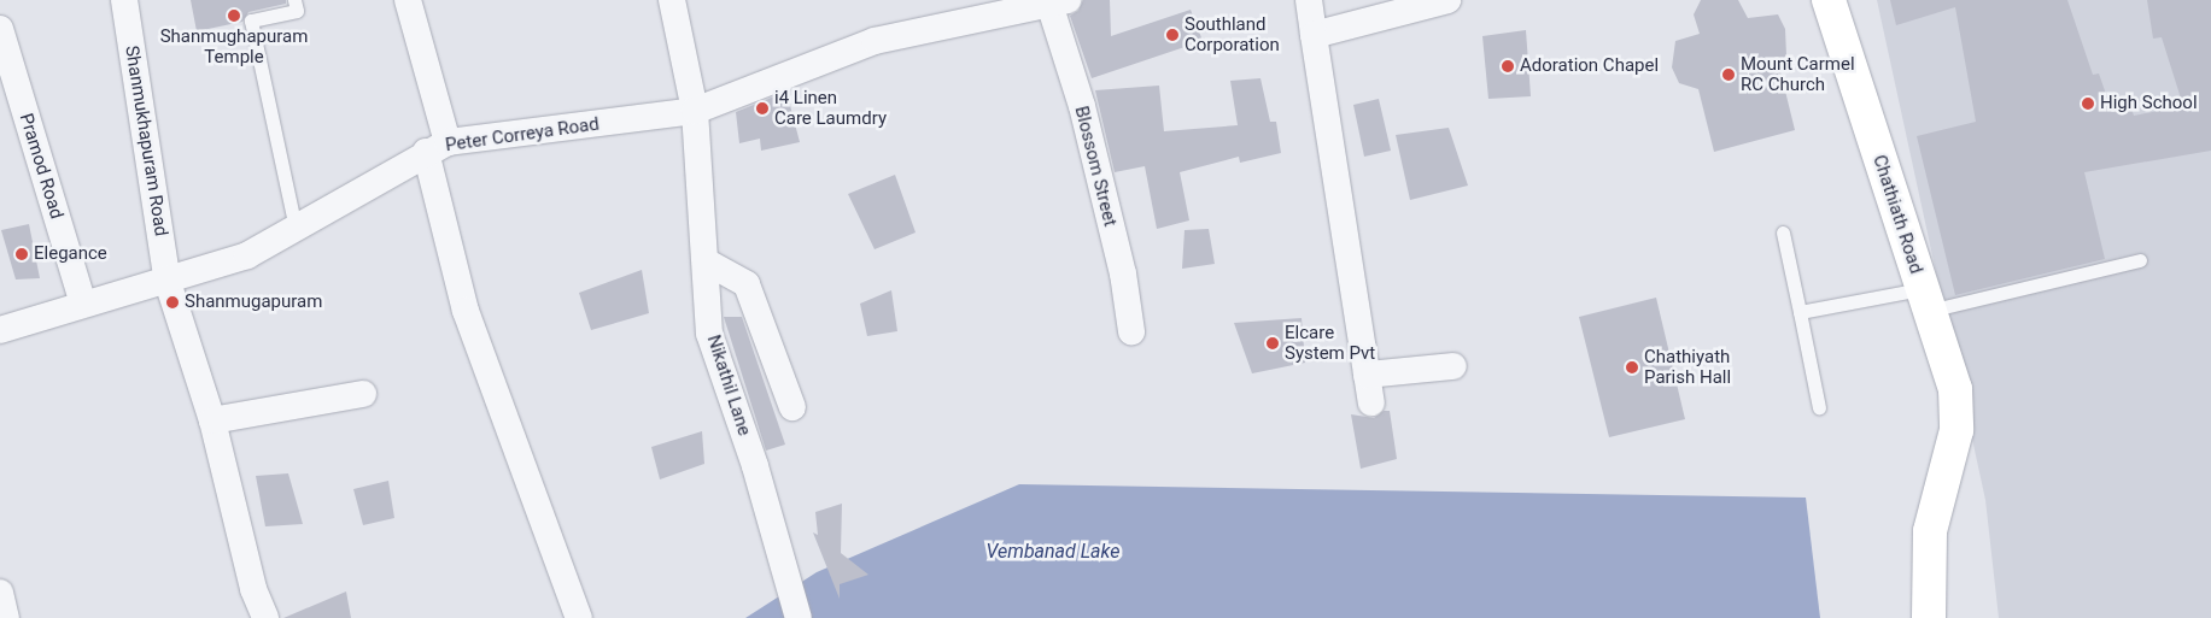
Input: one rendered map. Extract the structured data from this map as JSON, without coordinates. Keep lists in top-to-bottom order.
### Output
{
  "streets": {
    "main road": ["Chathiath Road"],
    "street": [
      "Peter Correya Road",
      "Shanmukhapuram Road",
      "Pramod Road",
      "Blossom Street",
      "Nikathil Lane"
    ]
  },
  "crossings": [
    ["Peter Correya Road", "Shanmukhapuram Road"],
    ["Peter Correya Road", "Pramod Road"],
    ["Peter Correya Road", "Blossom Street"],
    ["Peter Correya Road", "Nikathil Lane"]
  ],
  "water": ["Vembanad Lake"],
  "places": [
    "Shanmughapuram Temple",
    "Southland Corporation",
    "Adoration Chapel",
    "Mount Carmel RC Church",
    "High School",
    "i4 Linen Care Laumdry",
    "Elegance",
    "Shanmugapuram",
    "Elcare System Pvt",
    "Chathiyath Parish Hall"
  ]
}
